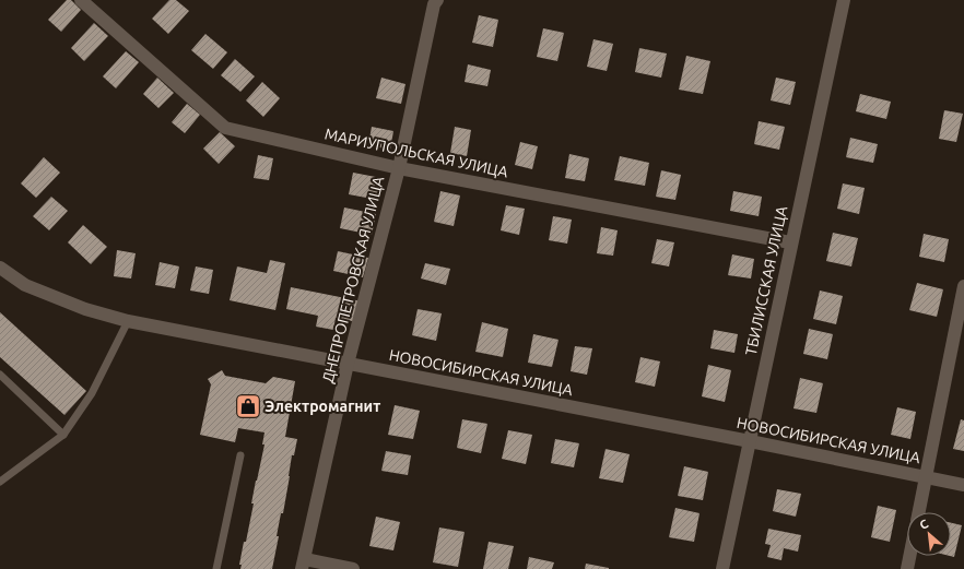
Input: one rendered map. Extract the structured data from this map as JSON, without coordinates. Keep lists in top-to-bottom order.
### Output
{
  "streets": {
    "street": [
      "МАРИУПОЛЬСКАЯ УЛИЦА",
      "ДНЕПРОПЕТРОВСКАЯ УЛИЦА",
      "ТБИЛИССКАЯ УЛИЦА",
      "НОВОСИБИРСКАЯ УЛИЦА"
    ]
  },
  "crossings": [
    ["МАРИУПОЛЬСКАЯ УЛИЦА", "ДНЕПРОПЕТРОВСКАЯ УЛИЦА"],
    ["МАРИУПОЛЬСКАЯ УЛИЦА", "ТБИЛИССКАЯ УЛИЦА"],
    ["ДНЕПРОПЕТРОВСКАЯ УЛИЦА", "НОВОСИБИРСКАЯ УЛИЦА"],
    ["ТБИЛИССКАЯ УЛИЦА", "НОВОСИБИРСКАЯ УЛИЦА"]
  ],
  "places": {
    "shop": ["Электромагнит"]
  },
  "north": "top left"
}
